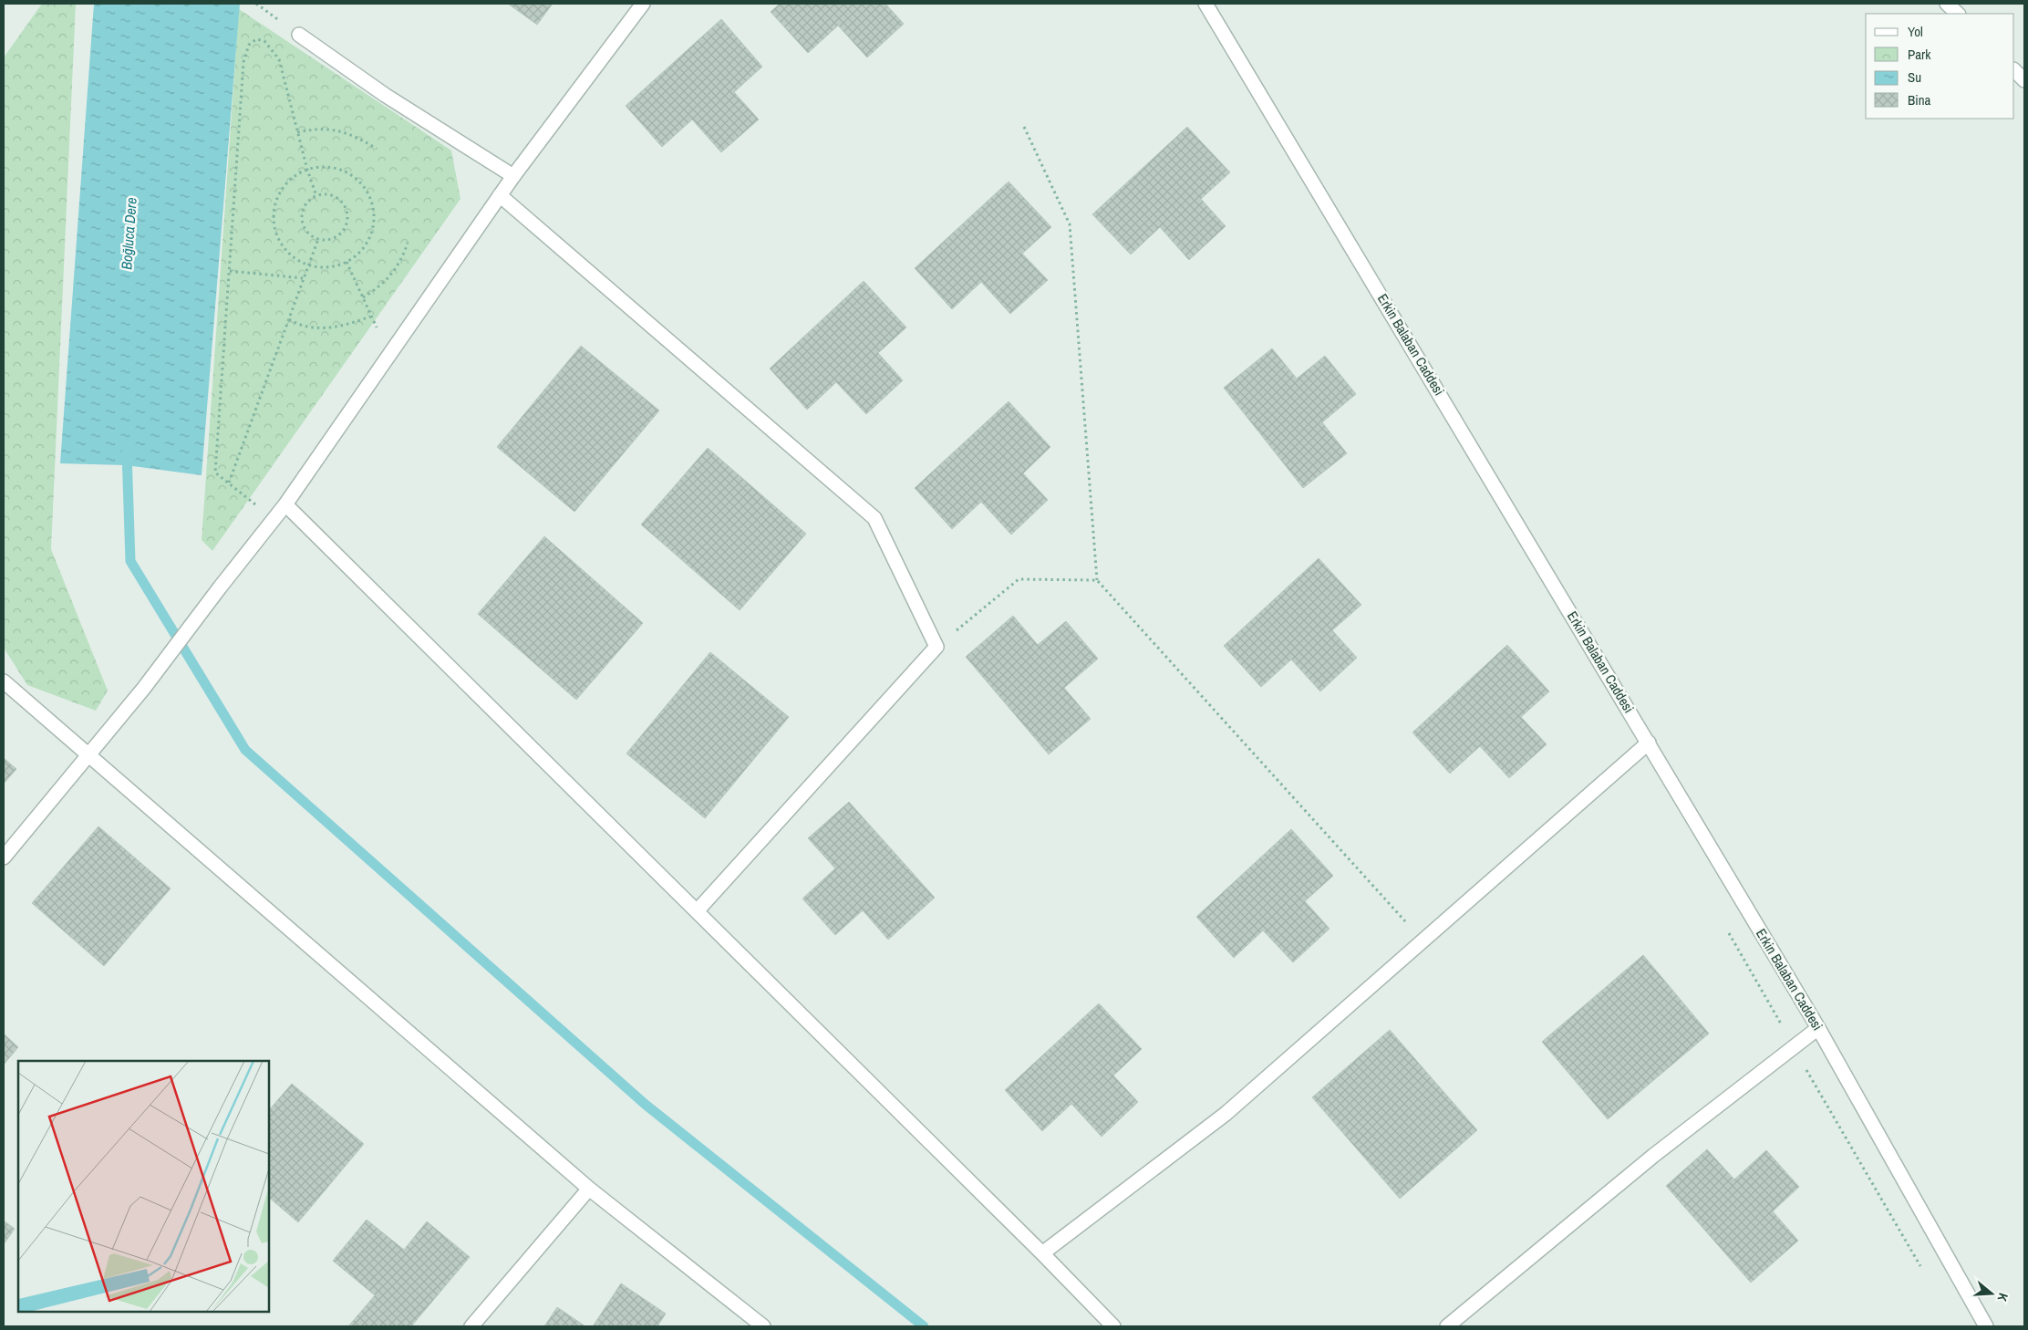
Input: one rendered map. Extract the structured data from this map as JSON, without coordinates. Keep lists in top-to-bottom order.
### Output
{
  "streets": {
    "street": ["Erkin Balaban Caddesi"]
  },
  "water": ["Boğluca Dere"],
  "legend": [
    "Yol",
    "Park",
    "Su",
    "Bina"
  ],
  "north": "right"
}
